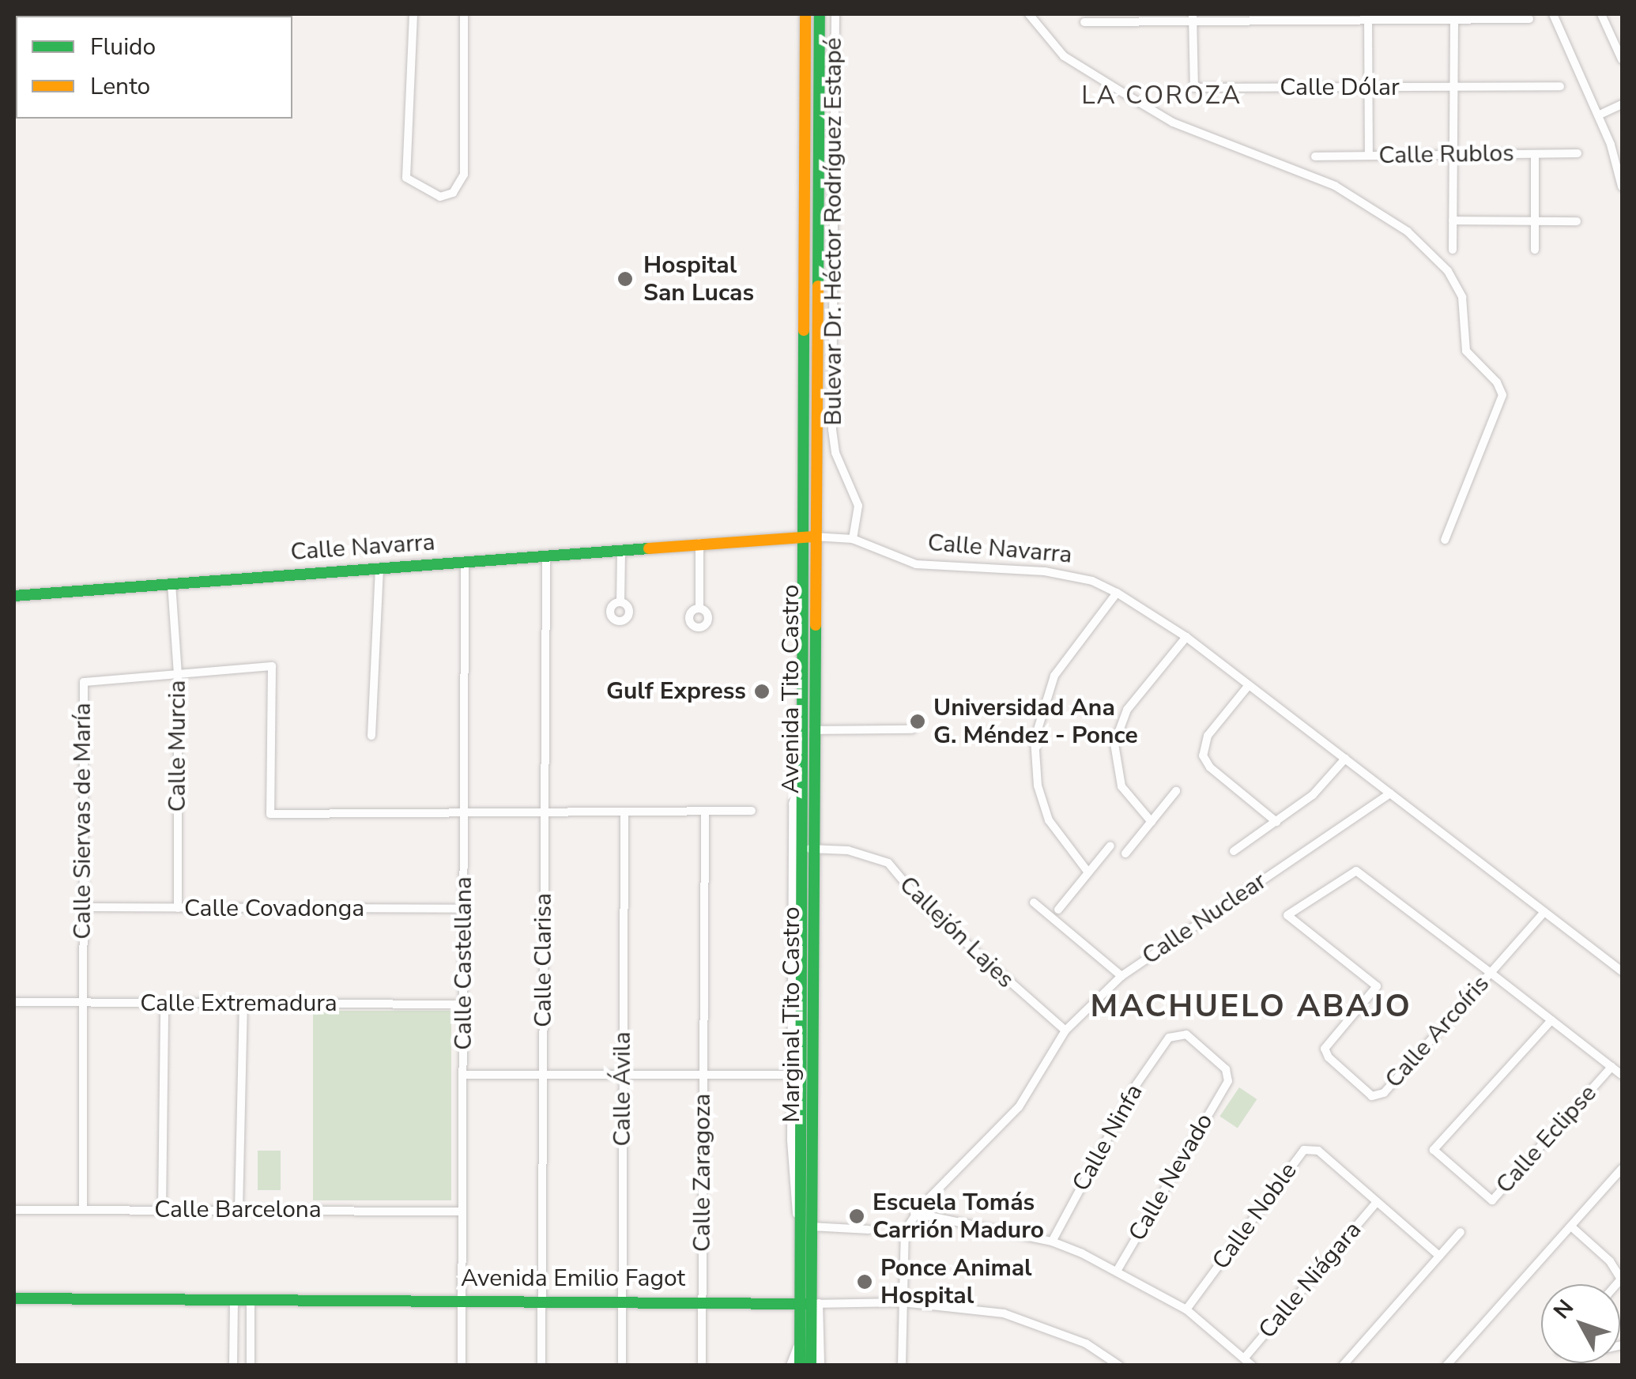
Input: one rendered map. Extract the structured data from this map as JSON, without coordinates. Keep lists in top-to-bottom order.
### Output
{
  "streets": {
    "main road": ["Calle Navarra", "Avenida Tito Castro", "Avenida Emilio Fagot"],
    "street": [
      "Calle Dólar",
      "Calle Rublos",
      "Bulevar Dr. Héctor Rodríguez Estapé",
      "Calle Murcia",
      "Calle Siervas de María",
      "Calle Covadonga",
      "Calle Nuclear",
      "Callejón Lajes",
      "Calle Clarisa",
      "Calle Castellana",
      "Calle Extremadura",
      "Marginal Tito Castro",
      "Calle Arcoíris",
      "Calle Ávila",
      "Calle Ninfa",
      "Calle Eclipse",
      "Calle Zaragoza",
      "Calle Nevado",
      "Calle Barcelona",
      "Calle Noble",
      "Calle Niágara"
    ]
  },
  "crossings": [
    ["Bulevar Dr. Héctor Rodríguez Estapé", "Calle Navarra"],
    ["Calle Navarra", "Avenida Tito Castro"],
    ["Calle Navarra", "Calle Murcia"],
    ["Calle Navarra", "Calle Nuclear"],
    ["Calle Navarra", "Calle Clarisa"],
    ["Calle Navarra", "Calle Castellana"],
    ["Calle Navarra", "Calle Arcoíris"],
    ["Avenida Tito Castro", "Callejón Lajes"],
    ["Avenida Tito Castro", "Marginal Tito Castro"],
    ["Avenida Tito Castro", "Avenida Emilio Fagot"],
    ["Calle Murcia", "Calle Siervas de María"],
    ["Calle Murcia", "Calle Covadonga"],
    ["Calle Siervas de María", "Calle Covadonga"],
    ["Calle Siervas de María", "Calle Clarisa"],
    ["Calle Siervas de María", "Calle Castellana"],
    ["Calle Siervas de María", "Calle Extremadura"],
    ["Calle Siervas de María", "Calle Ávila"],
    ["Calle Siervas de María", "Calle Zaragoza"],
    ["Calle Siervas de María", "Calle Barcelona"],
    ["Calle Covadonga", "Calle Castellana"],
    ["Calle Nuclear", "Callejón Lajes"],
    ["Callejón Lajes", "Marginal Tito Castro"],
    ["Calle Clarisa", "Calle Zaragoza"],
    ["Calle Clarisa", "Avenida Emilio Fagot"],
    ["Calle Castellana", "Calle Extremadura"],
    ["Calle Castellana", "Calle Zaragoza"],
    ["Calle Castellana", "Calle Barcelona"],
    ["Calle Castellana", "Avenida Emilio Fagot"],
    ["Calle Ávila", "Calle Zaragoza"],
    ["Calle Ávila", "Avenida Emilio Fagot"],
    ["Calle Ninfa", "Calle Nevado"],
    ["Calle Zaragoza", "Avenida Emilio Fagot"],
    ["Calle Noble", "Calle Niágara"]
  ],
  "districts": ["LA COROZA", "MACHUELO ABAJO"],
  "places": [
    "Hospital San Lucas",
    "Gulf Express",
    "Universidad Ana G. Méndez - Ponce",
    "Escuela Tomás Carrión Maduro",
    "Ponce Animal Hospital"
  ],
  "legend": ["Fluido", "Lento"],
  "north": "top left"
}
